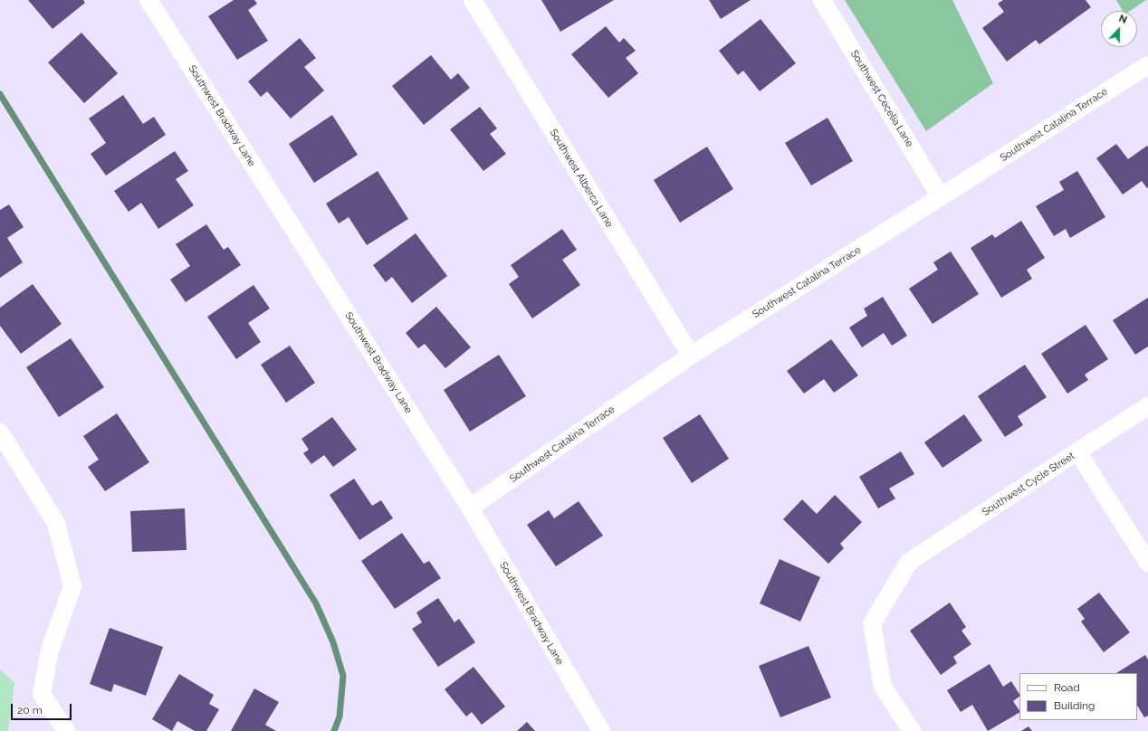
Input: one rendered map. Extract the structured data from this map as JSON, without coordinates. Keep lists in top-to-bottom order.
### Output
{
  "streets": {
    "street": [
      "Southwest Cecelia Lane",
      "Southwest Bradway Lane",
      "Southwest Catalina Terrace",
      "Southwest Alberca Lane",
      "Southwest Cycle Street"
    ]
  },
  "crossings": [
    ["Southwest Cecelia Lane", "Southwest Catalina Terrace"],
    ["Southwest Bradway Lane", "Southwest Catalina Terrace"],
    ["Southwest Catalina Terrace", "Southwest Alberca Lane"]
  ],
  "legend": ["Road", "Building"],
  "scale_bar": "20 m",
  "north": "top"
}
